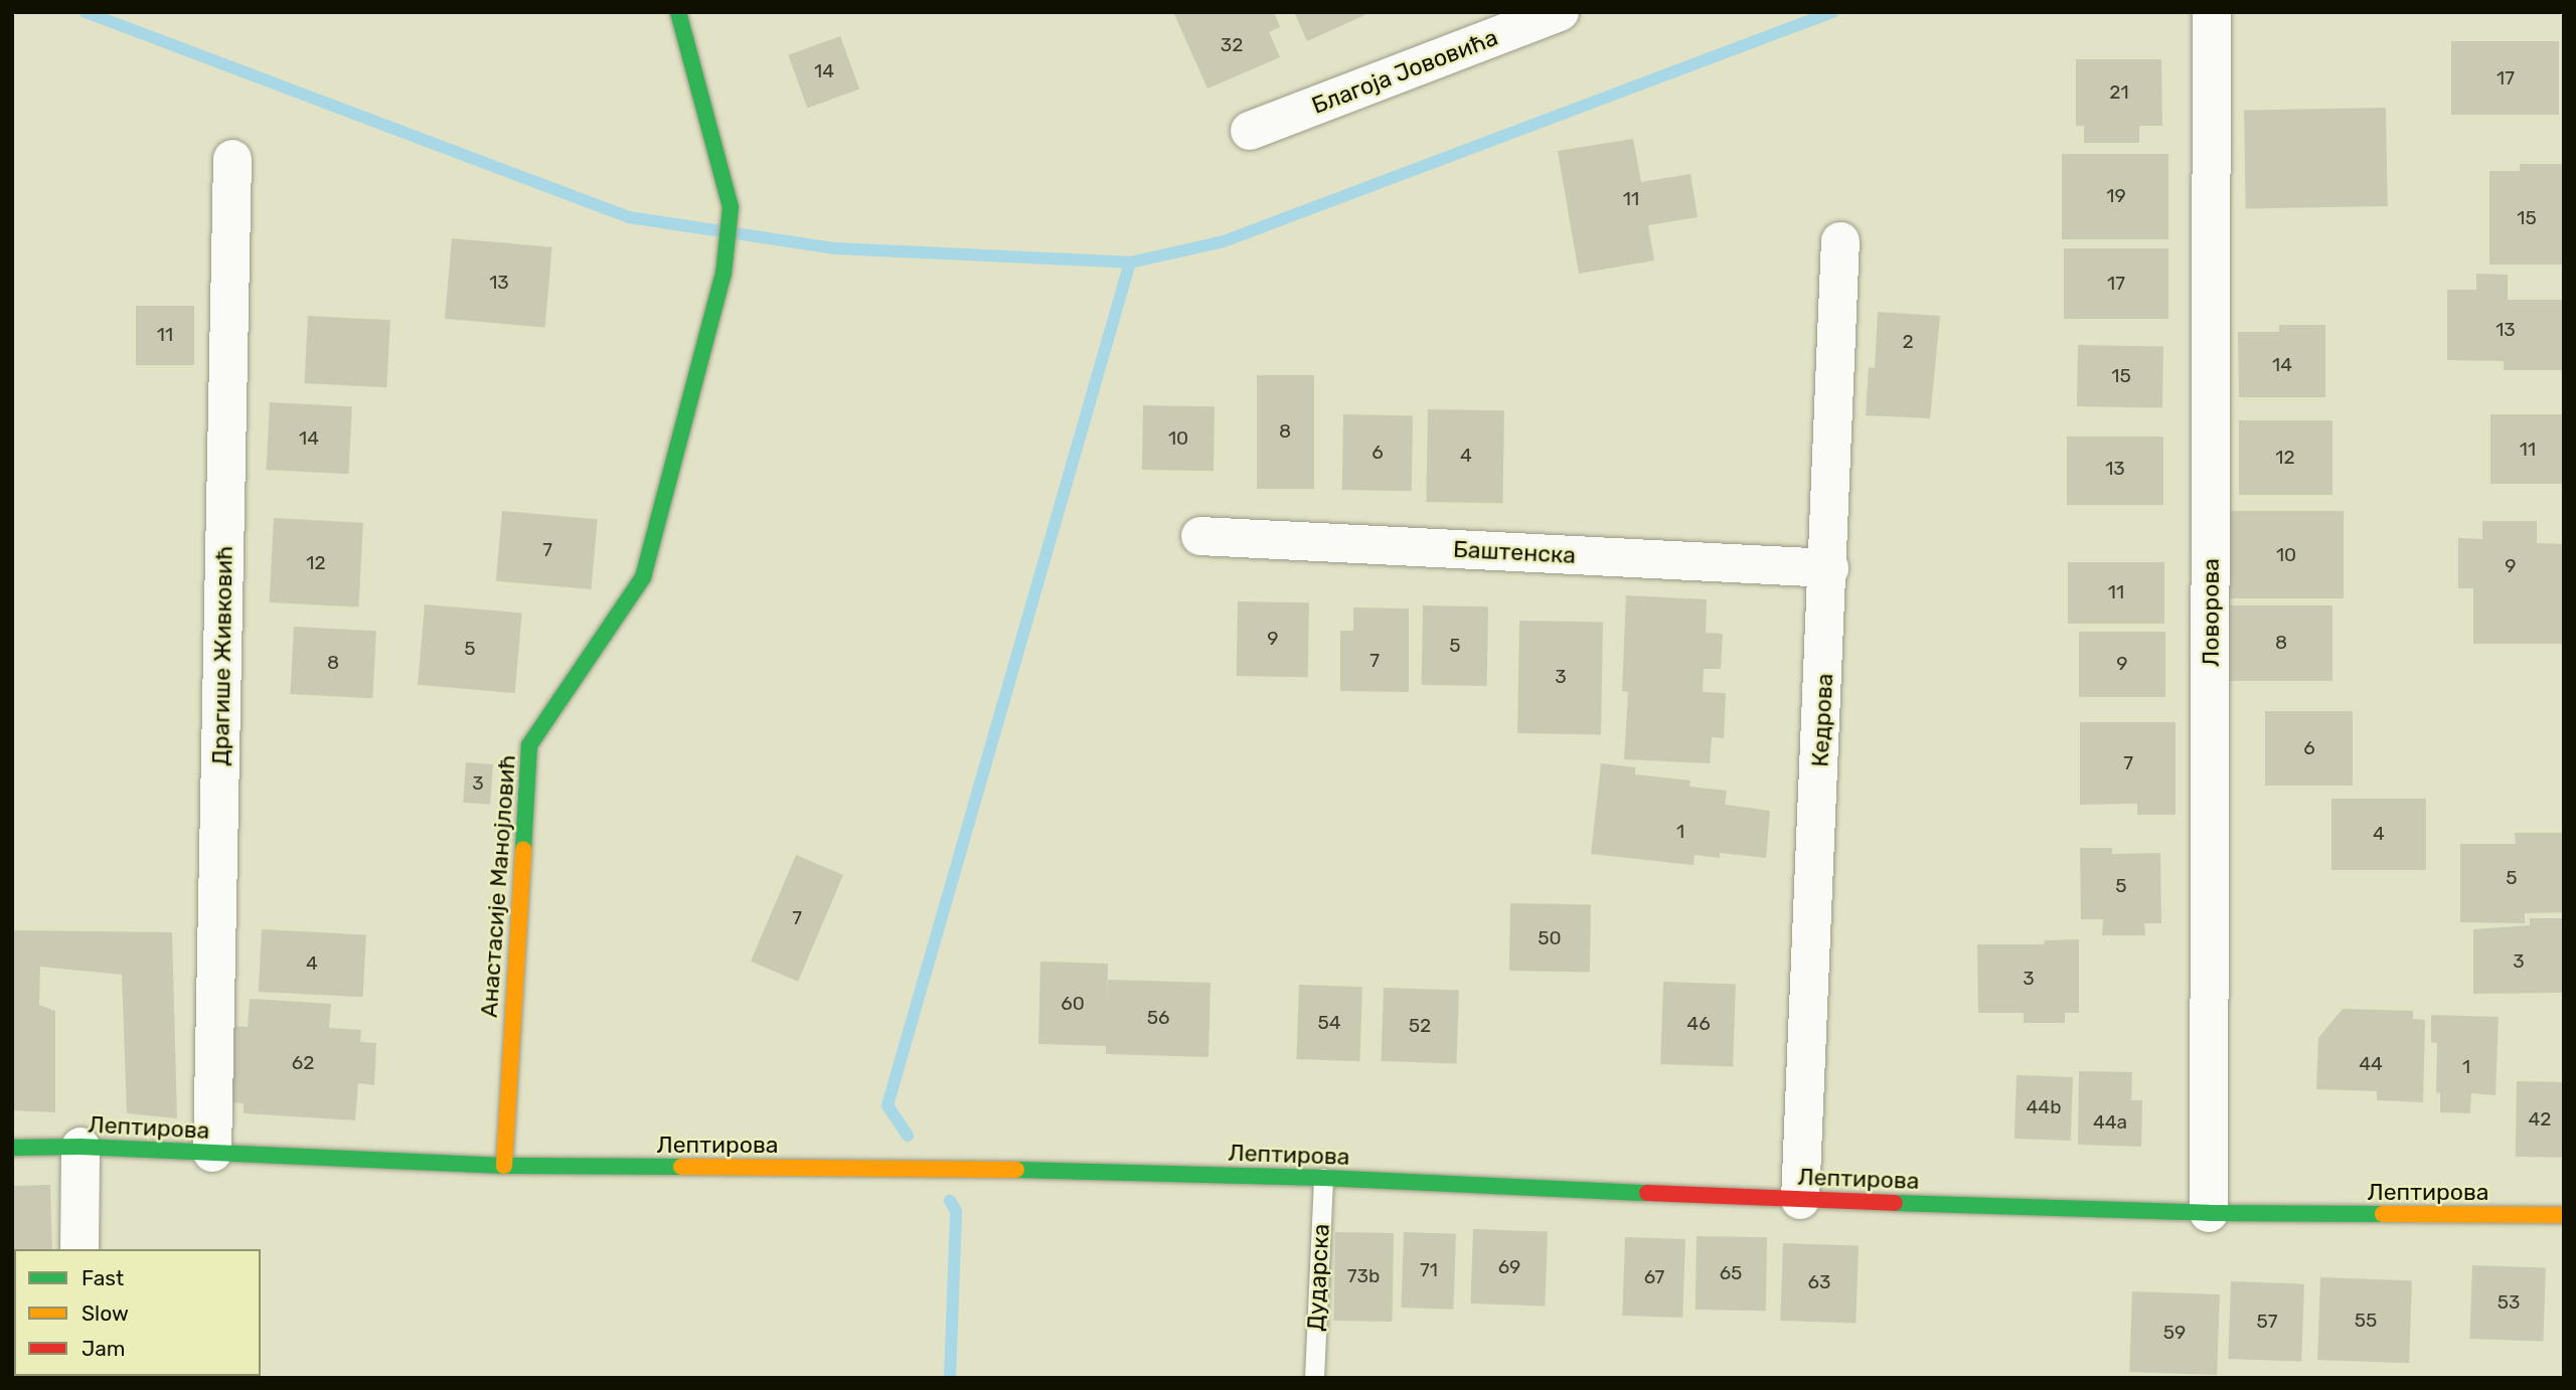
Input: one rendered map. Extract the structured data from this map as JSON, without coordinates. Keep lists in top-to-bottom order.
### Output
{
  "streets": {
    "street": [
      "Благоја Јововића",
      "Баштенска",
      "Ловорова",
      "Драгише Живковић",
      "Кедрова",
      "Анастасије Манојловић",
      "Лептирова"
    ],
    "lane": ["Дударска"]
  },
  "crossings": [
    ["Баштенска", "Кедрова"],
    ["Ловорова", "Лептирова"],
    ["Драгише Живковић", "Лептирова"],
    ["Кедрова", "Лептирова"],
    ["Анастасије Манојловић", "Лептирова"],
    ["Лептирова", "Дударска"]
  ],
  "house_numbers": [
    "32",
    "14",
    "17",
    "21",
    "19",
    "11",
    "15",
    "13",
    "17",
    "13",
    "11",
    "2",
    "14",
    "15",
    "8",
    "14",
    "10",
    "11",
    "6",
    "4",
    "12",
    "13",
    "7",
    "10",
    "12",
    "9",
    "11",
    "9",
    "8",
    "5",
    "5",
    "7",
    "8",
    "9",
    "3",
    "6",
    "7",
    "3",
    "1",
    "4",
    "5",
    "5",
    "7",
    "50",
    "3",
    "4",
    "3",
    "60",
    "56",
    "54",
    "46",
    "52",
    "62",
    "44",
    "1",
    "44b",
    "42",
    "44a",
    "69",
    "71",
    "65",
    "73b",
    "67",
    "63",
    "53",
    "55",
    "57",
    "59"
  ],
  "legend": ["Fast", "Slow", "Jam"]
}
